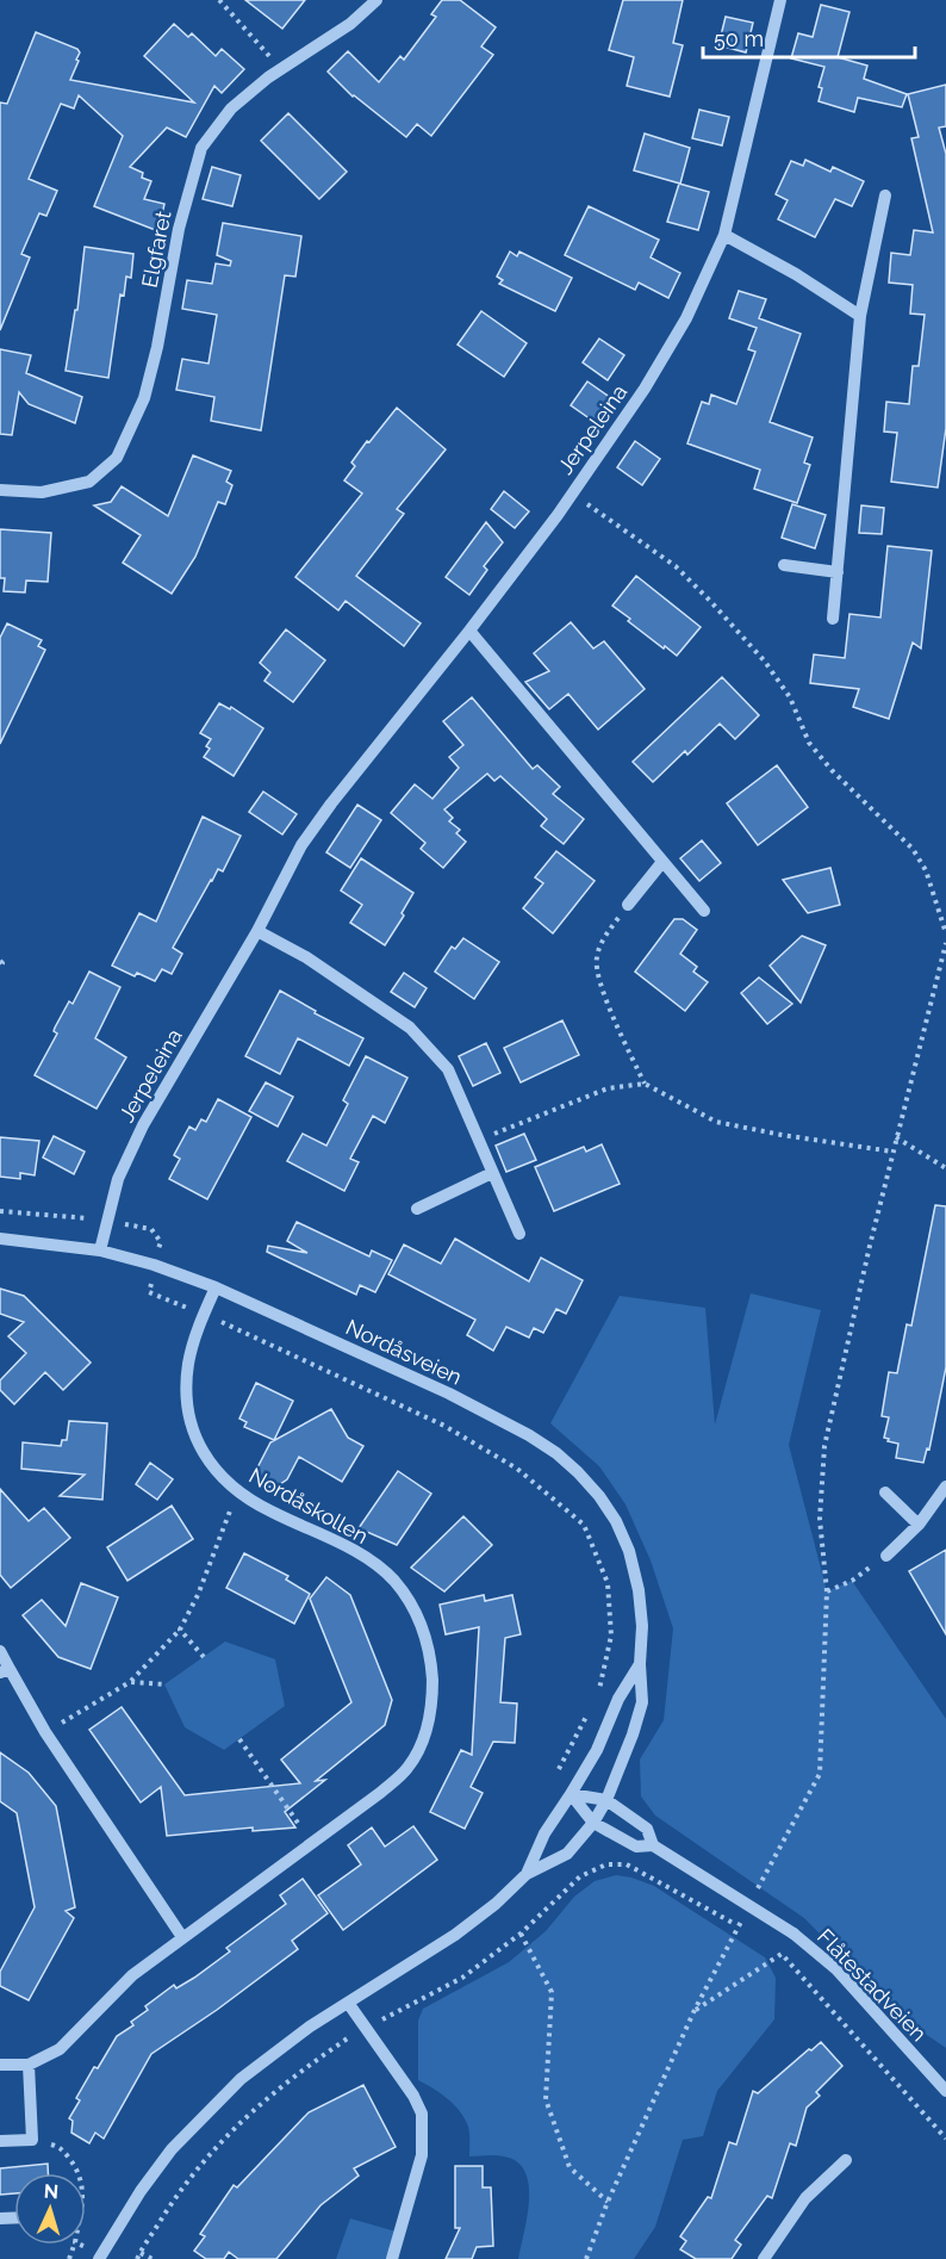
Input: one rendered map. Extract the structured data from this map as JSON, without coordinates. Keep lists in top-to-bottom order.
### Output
{
  "streets": {
    "street": [
      "Elgfaret",
      "Jerpeleina",
      "Nordåsveien",
      "Nordåskollen",
      "Flåtestadveien"
    ]
  },
  "crossings": [
    ["Jerpeleina", "Nordåsveien"],
    ["Nordåsveien", "Nordåskollen"],
    ["Nordåsveien", "Flåtestadveien"]
  ],
  "scale_bar": "50 m",
  "north": "top"
}
